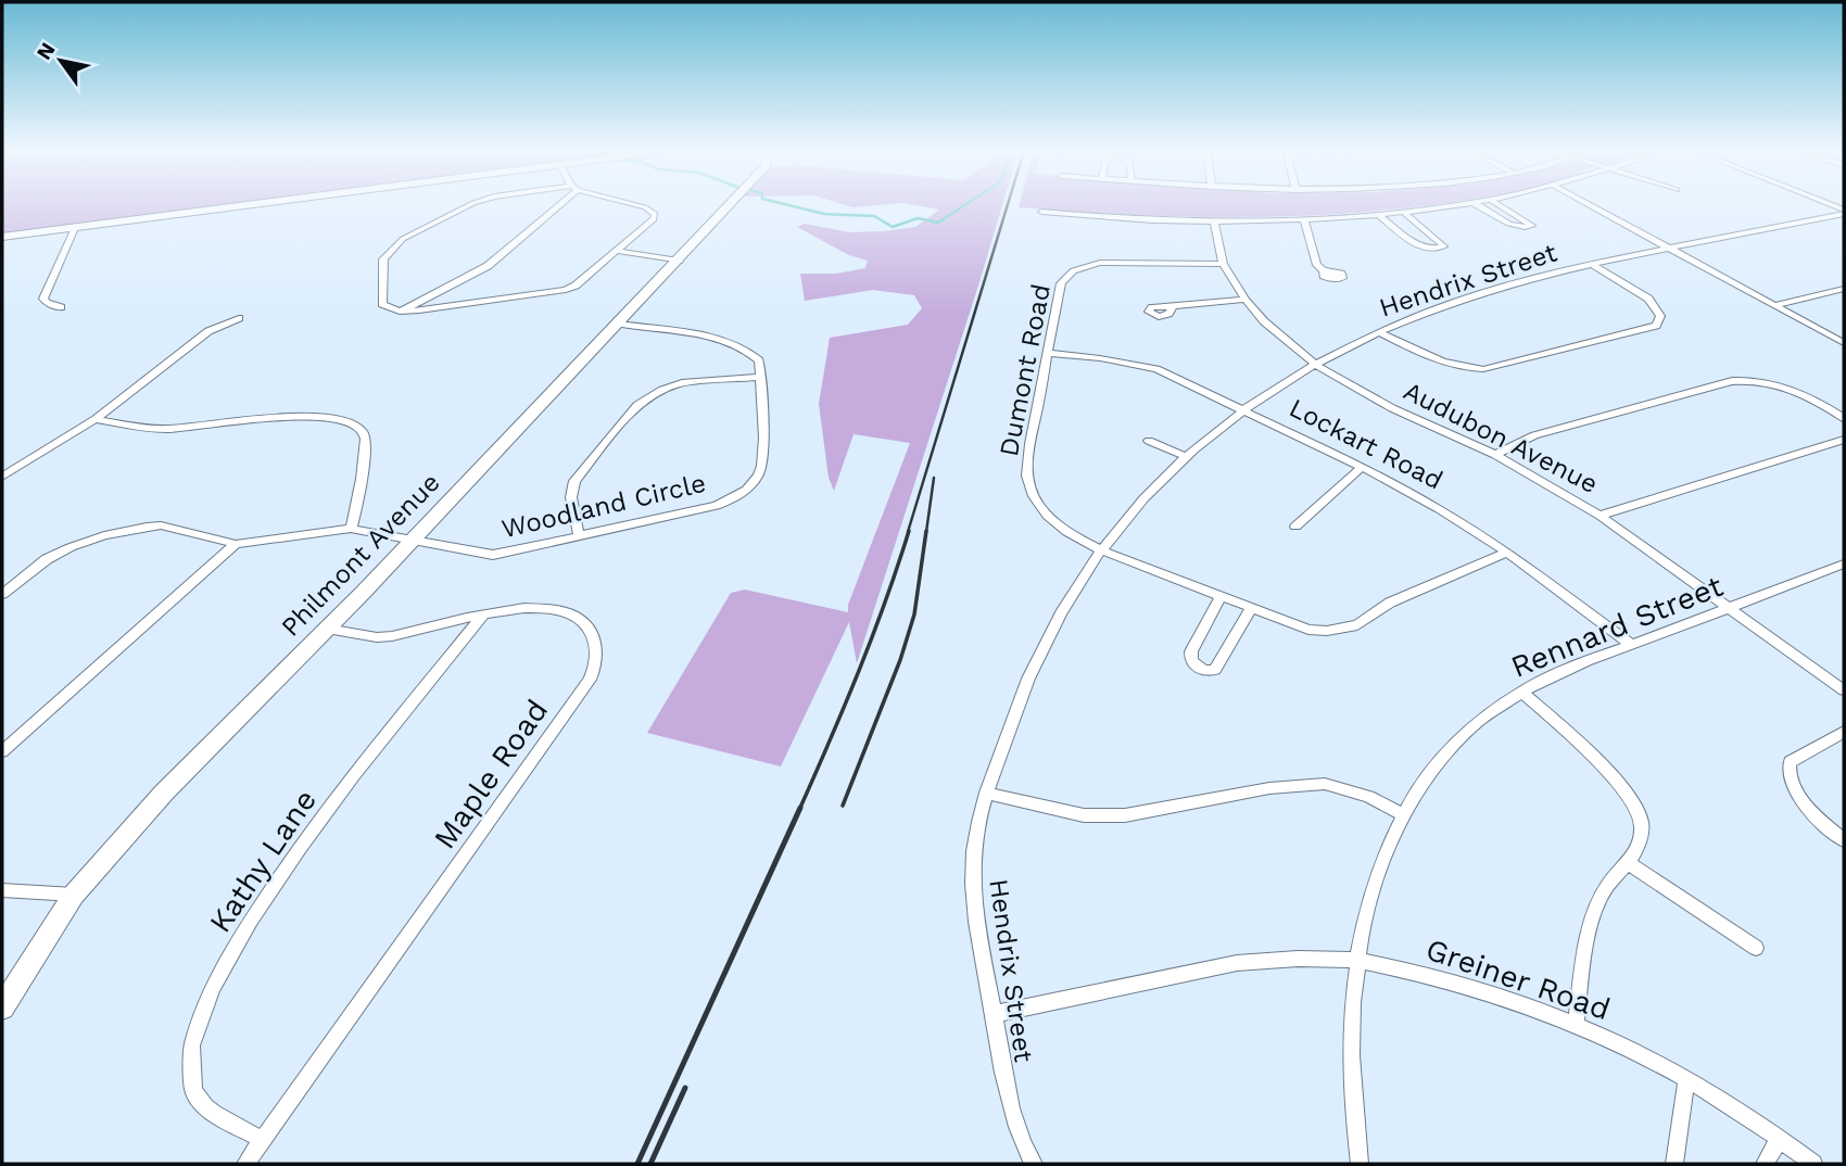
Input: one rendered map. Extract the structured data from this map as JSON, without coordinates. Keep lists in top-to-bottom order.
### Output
{
  "streets": {
    "main road": ["Philmont Avenue"],
    "street": [
      "Hendrix Street",
      "Dumont Road",
      "Audubon Avenue",
      "Lockart Road",
      "Woodland Circle",
      "Rennard Street",
      "Maple Road",
      "Kathy Lane",
      "Greiner Road"
    ]
  },
  "crossings": [
    ["Hendrix Street", "Dumont Road"],
    ["Hendrix Street", "Audubon Avenue"],
    ["Hendrix Street", "Lockart Road"],
    ["Hendrix Street", "Greiner Road"],
    ["Dumont Road", "Audubon Avenue"],
    ["Dumont Road", "Lockart Road"],
    ["Audubon Avenue", "Rennard Street"],
    ["Lockart Road", "Rennard Street"],
    ["Woodland Circle", "Philmont Avenue"],
    ["Philmont Avenue", "Maple Road"],
    ["Rennard Street", "Greiner Road"],
    ["Maple Road", "Kathy Lane"]
  ],
  "north": "top left"
}
